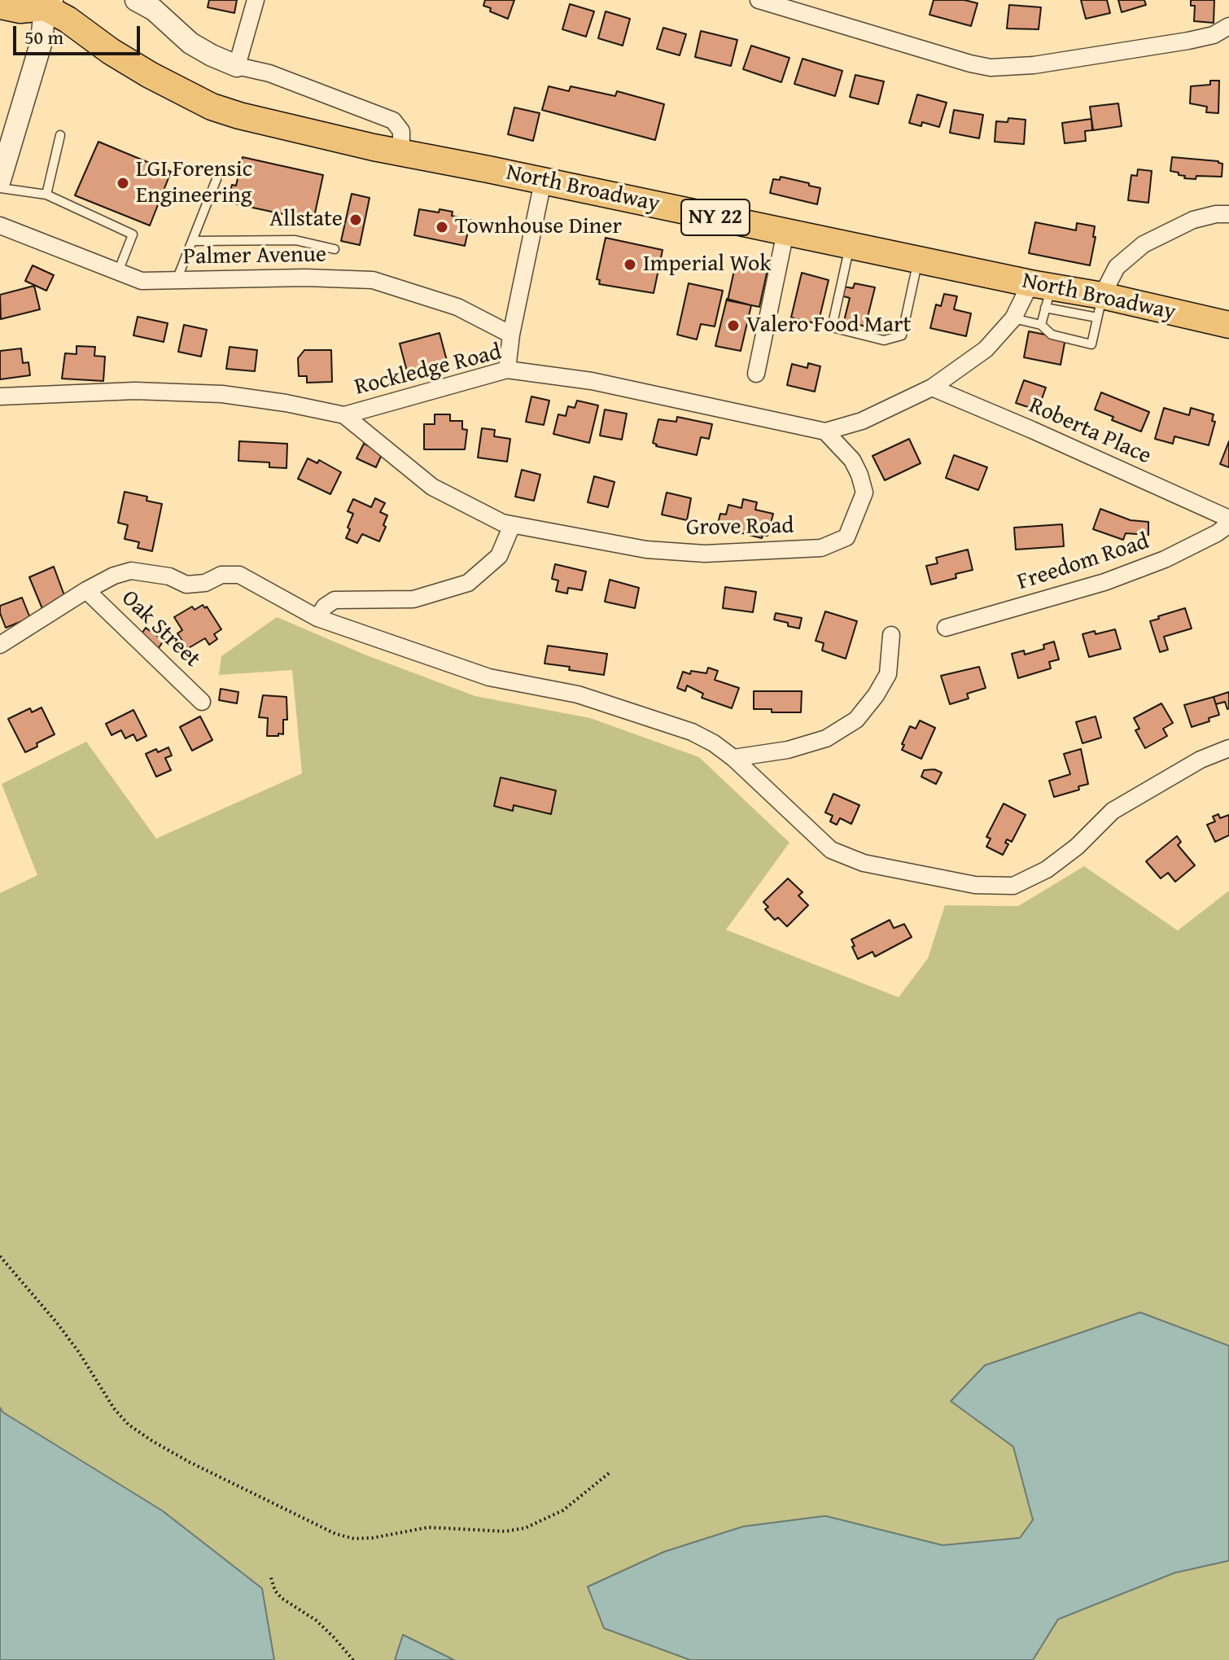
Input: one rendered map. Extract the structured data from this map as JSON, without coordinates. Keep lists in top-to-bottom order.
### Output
{
  "streets": {
    "main road": ["North Broadway", "NY 22"],
    "street": [
      "Palmer Avenue",
      "Rockledge Road",
      "Roberta Place",
      "Grove Road",
      "Freedom Road",
      "Oak Street"
    ]
  },
  "crossings": [
    ["Rockledge Road", "Grove Road"]
  ],
  "places": [
    "LGI Forensic Engineering",
    "Allstate",
    "Townhouse Diner",
    "Imperial Wok",
    "Valero Food Mart"
  ],
  "scale_bar": "50 m"
}
